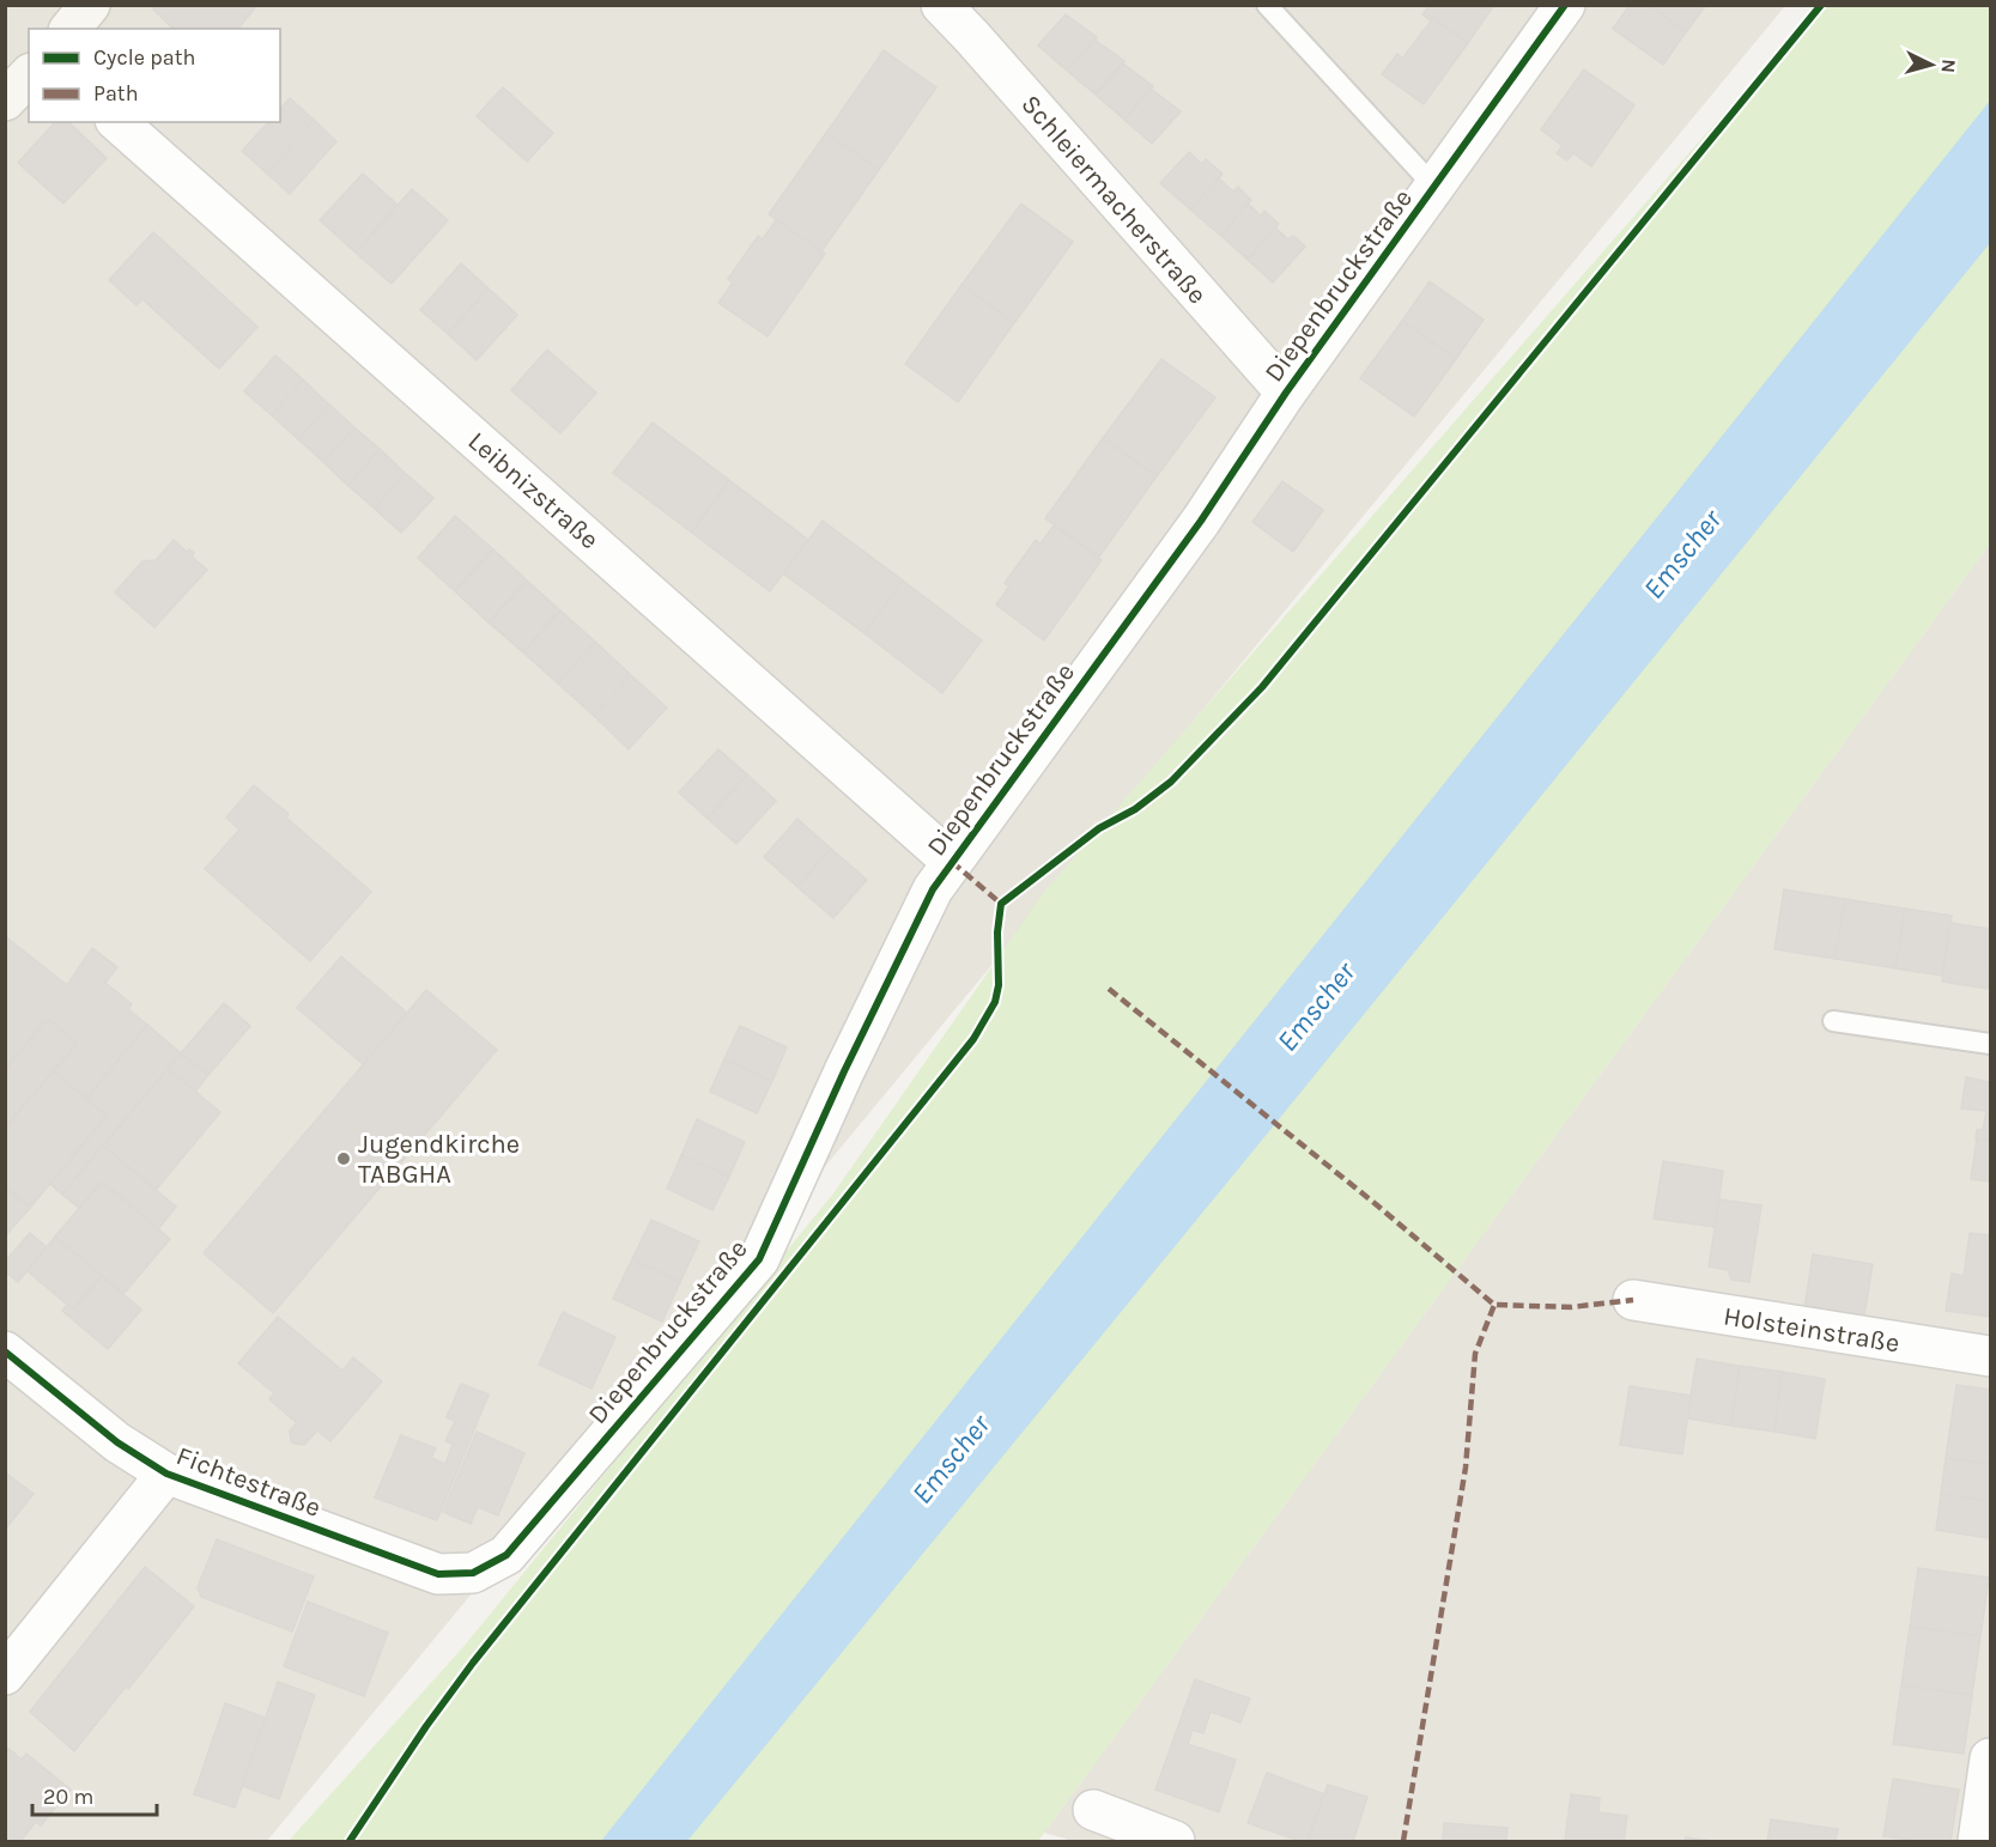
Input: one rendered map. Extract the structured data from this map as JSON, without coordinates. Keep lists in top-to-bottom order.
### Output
{
  "streets": {
    "street": [
      "Schleiermacherstraße",
      "Diepenbruckstraße",
      "Leibnizstraße",
      "Holsteinstraße",
      "Fichtestraße"
    ]
  },
  "crossings": [
    ["Schleiermacherstraße", "Diepenbruckstraße"],
    ["Diepenbruckstraße", "Leibnizstraße"],
    ["Diepenbruckstraße", "Fichtestraße"]
  ],
  "water": ["Emscher"],
  "places": ["Jugendkirche TABGHA"],
  "legend": ["Cycle path", "Path"],
  "scale_bar": "20 m",
  "north": "right"
}
